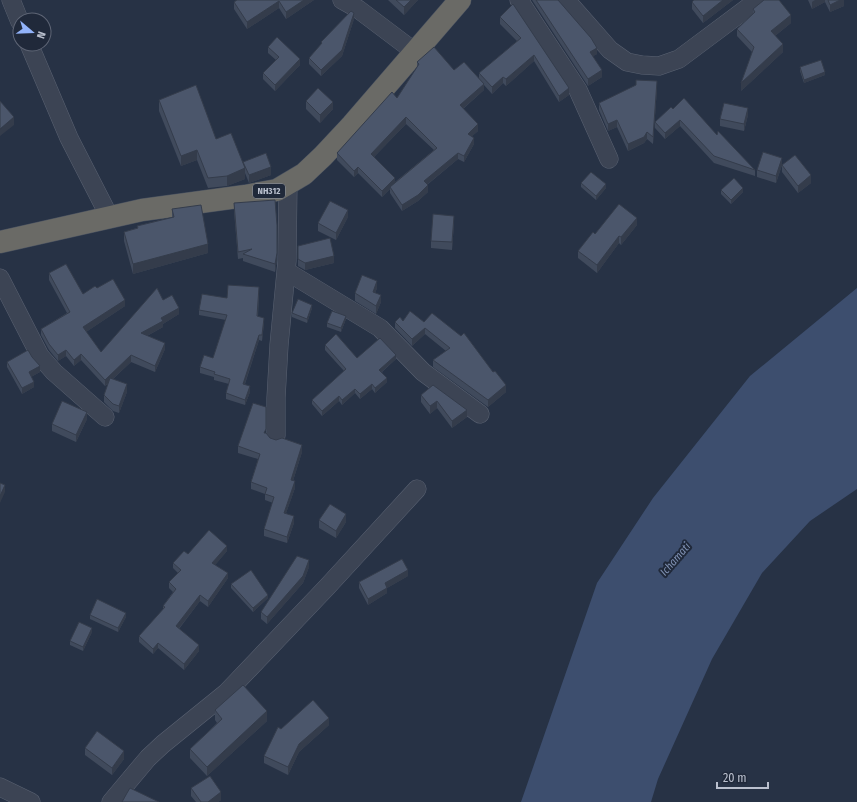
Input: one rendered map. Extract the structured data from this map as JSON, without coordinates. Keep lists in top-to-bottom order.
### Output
{
  "streets": {
    "highway": ["NH312"]
  },
  "water": ["Ichamati"],
  "scale_bar": "20 m",
  "north": "right"
}
